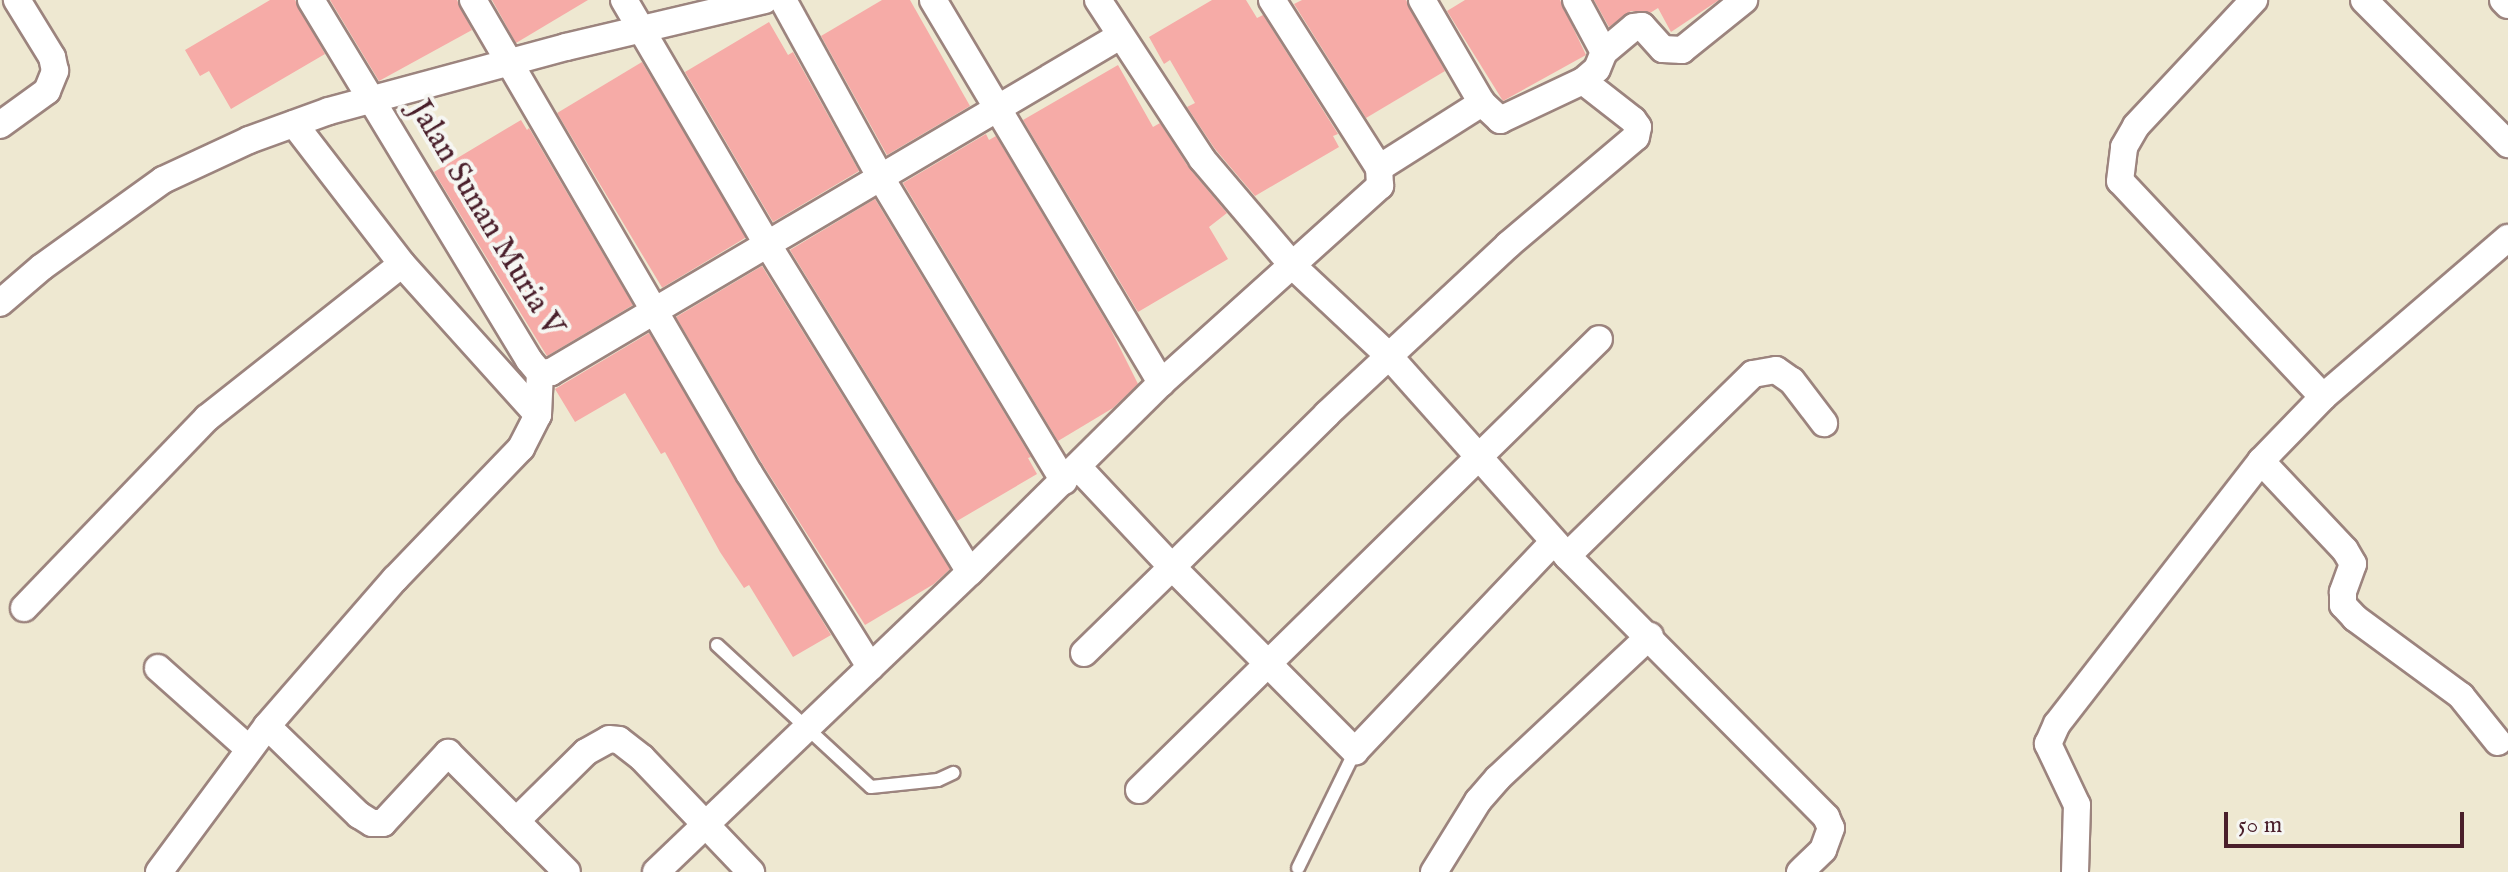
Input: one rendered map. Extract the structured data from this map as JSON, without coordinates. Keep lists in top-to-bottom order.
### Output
{
  "streets": {
    "street": ["Jalan Sunan Muria V"]
  },
  "scale_bar": "50 m"
}
